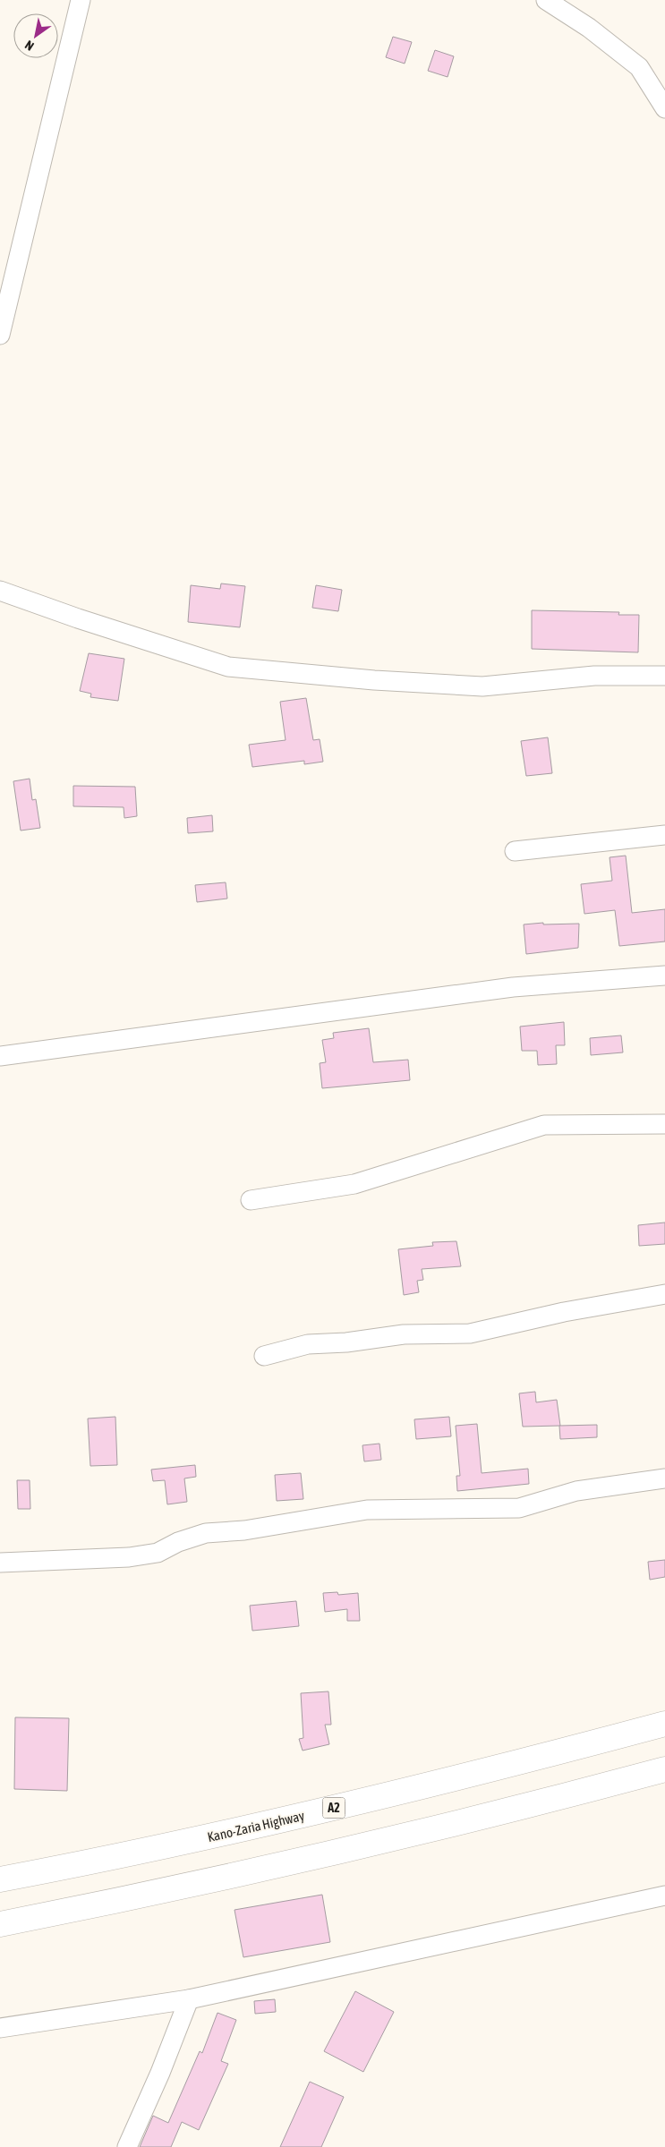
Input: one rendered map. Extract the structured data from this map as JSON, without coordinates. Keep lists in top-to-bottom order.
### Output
{
  "streets": {
    "highway": ["A2", "Kano-Zaria Highway"]
  },
  "north": "bottom left"
}
